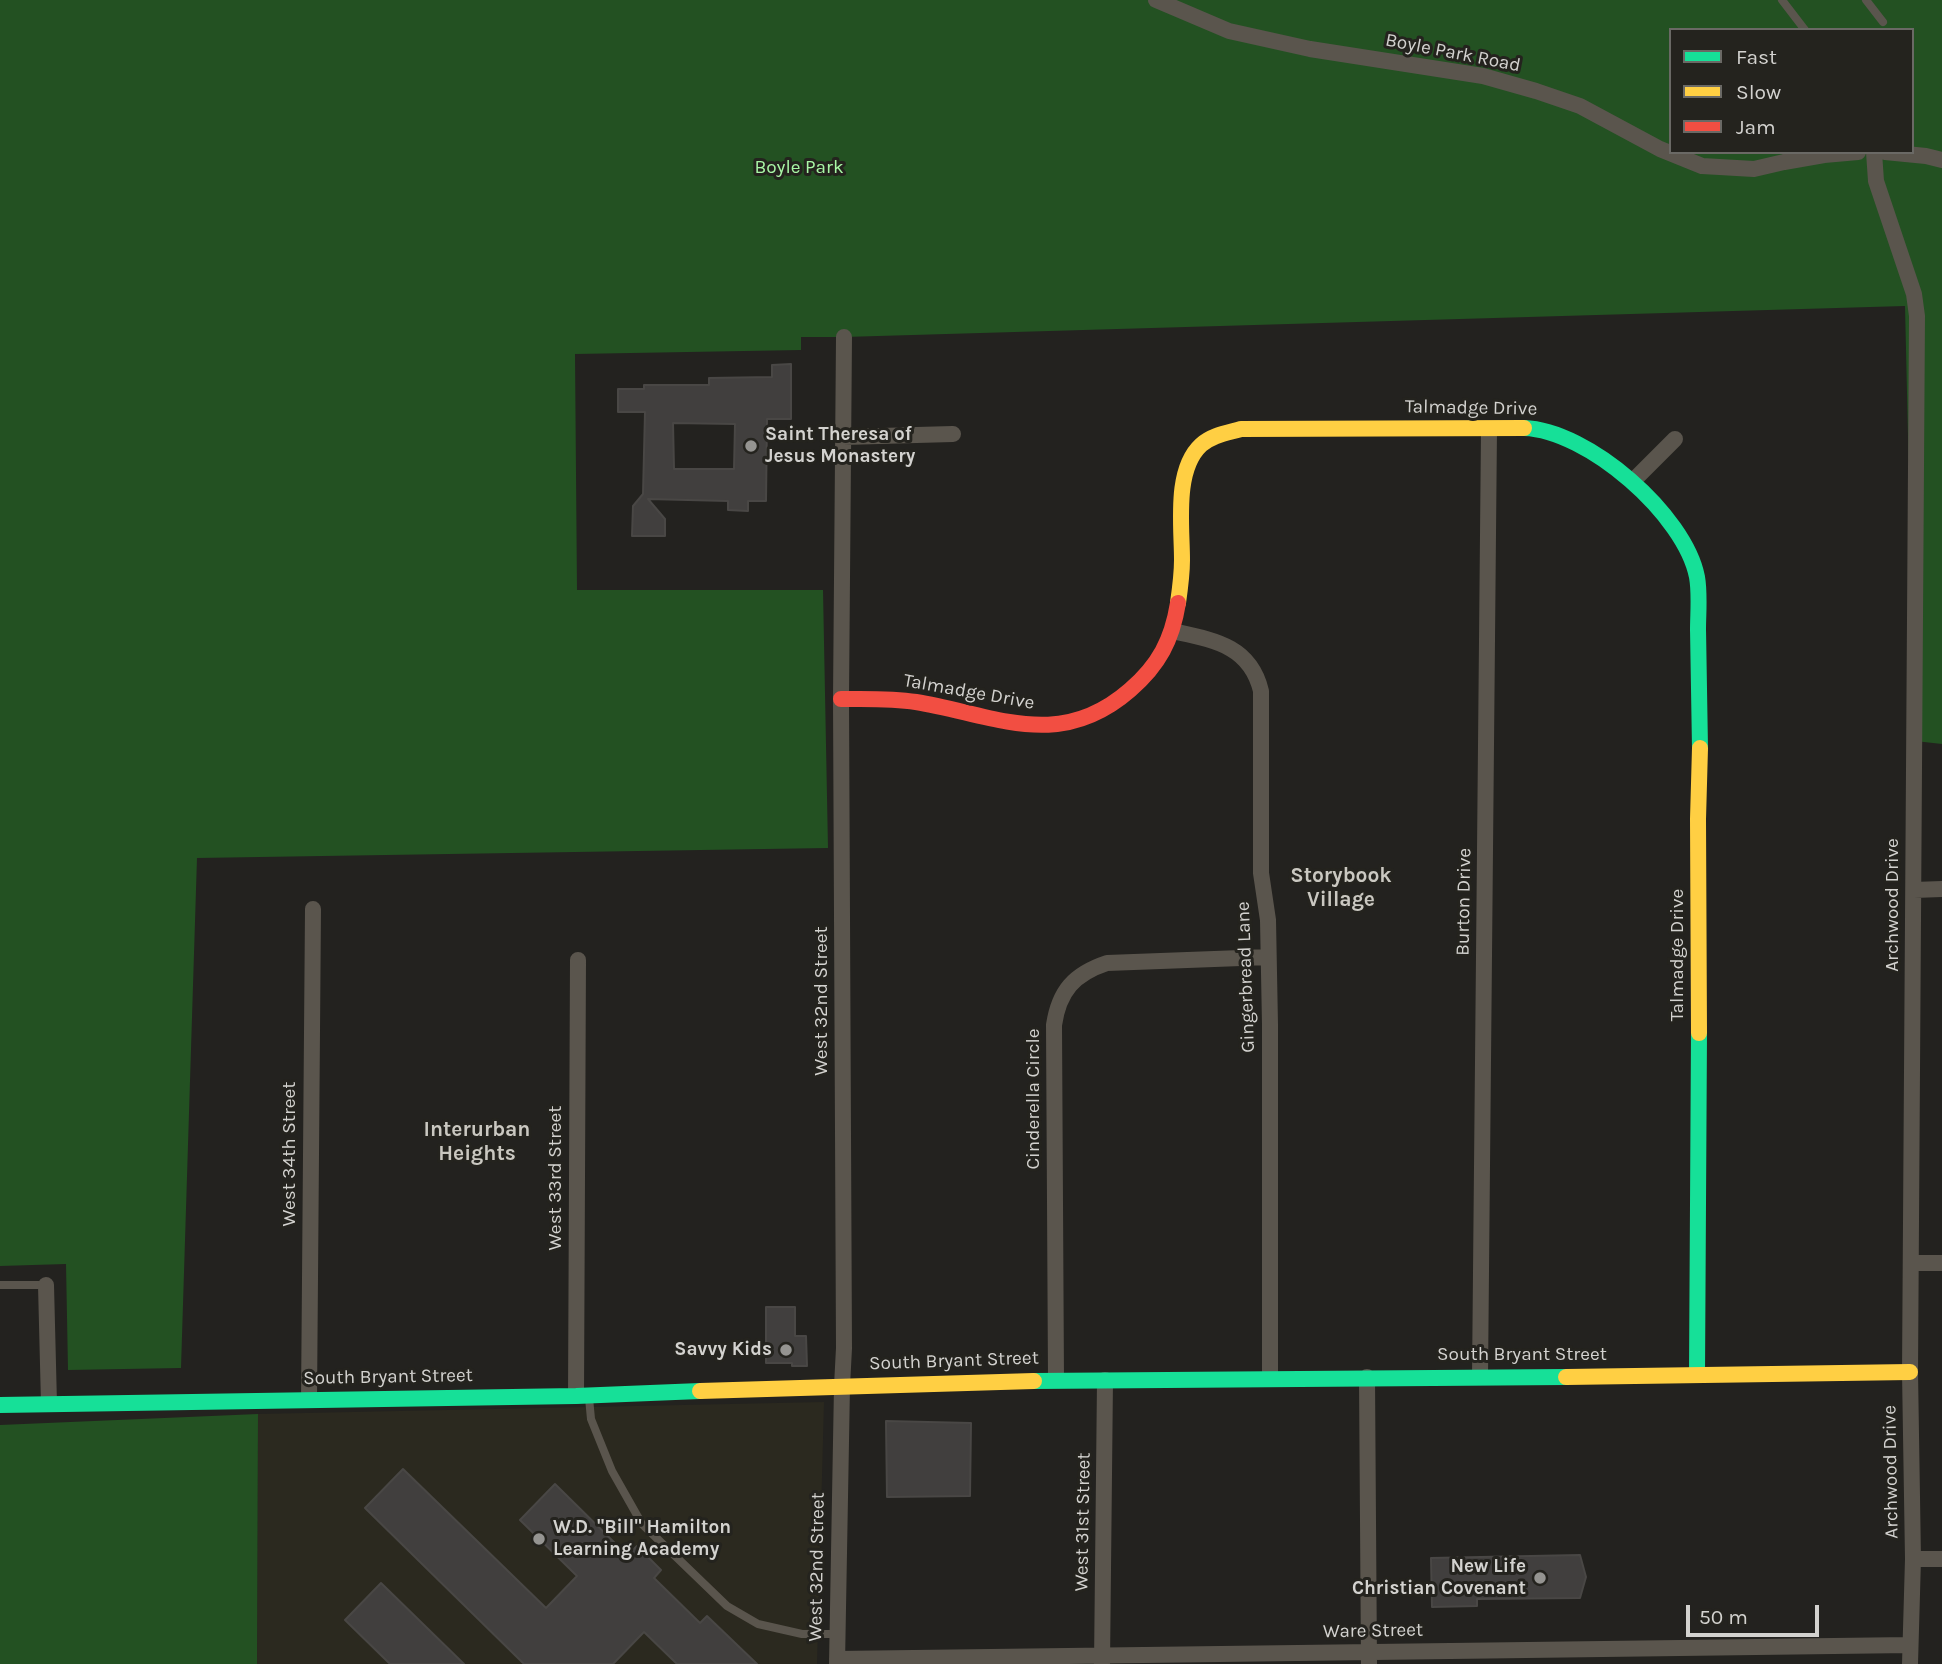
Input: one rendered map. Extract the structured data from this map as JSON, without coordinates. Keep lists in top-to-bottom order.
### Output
{
  "streets": {
    "street": [
      "Boyle Park Road",
      "Talmadge Drive",
      "Burton Drive",
      "Archwood Drive",
      "Gingerbread Lane",
      "West 32nd Street",
      "Cinderella Circle",
      "West 34th Street",
      "West 33rd Street",
      "South Bryant Street",
      "West 31st Street",
      "Ware Street"
    ]
  },
  "crossings": [
    ["Talmadge Drive", "Burton Drive"],
    ["Talmadge Drive", "Gingerbread Lane"],
    ["Talmadge Drive", "West 32nd Street"],
    ["Talmadge Drive", "South Bryant Street"],
    ["Burton Drive", "South Bryant Street"],
    ["Archwood Drive", "South Bryant Street"],
    ["Archwood Drive", "Ware Street"],
    ["Gingerbread Lane", "Cinderella Circle"],
    ["Gingerbread Lane", "South Bryant Street"],
    ["West 32nd Street", "South Bryant Street"],
    ["West 32nd Street", "Ware Street"],
    ["Cinderella Circle", "South Bryant Street"],
    ["West 34th Street", "South Bryant Street"],
    ["West 33rd Street", "South Bryant Street"],
    ["South Bryant Street", "West 31st Street"],
    ["West 31st Street", "Ware Street"]
  ],
  "districts": ["Storybook Village", "Interurban Heights"],
  "parks": ["Boyle Park"],
  "places": [
    "Saint Theresa of Jesus Monastery",
    "Savvy Kids",
    "W.D. \"Bill\" Hamilton Learning Academy",
    "New Life Christian Covenant"
  ],
  "legend": ["Fast", "Slow", "Jam"],
  "scale_bar": "50 m"
}
